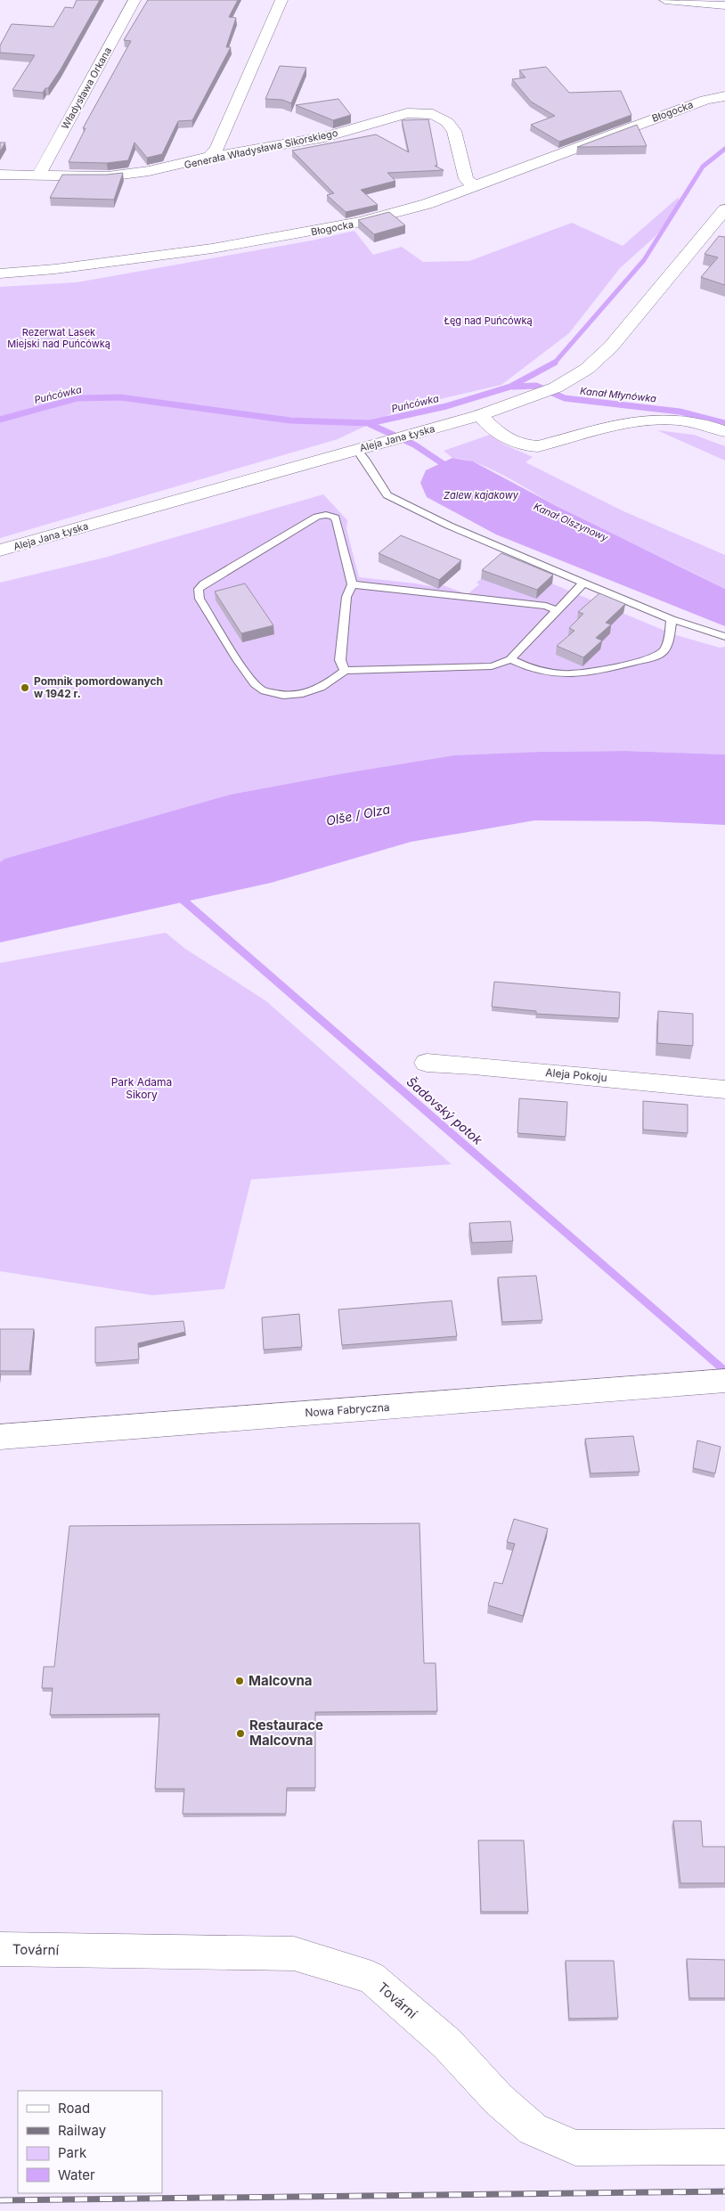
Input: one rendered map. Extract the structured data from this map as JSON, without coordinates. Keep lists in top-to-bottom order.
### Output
{
  "streets": {
    "street": [
      "Władysława Orkana",
      "Błogocka",
      "Generała Władysława Sikorskiego",
      "Aleja Jana Łyska",
      "Aleja Pokoju",
      "Nowa Fabryczna",
      "Tovární"
    ]
  },
  "crossings": [
    ["Władysława Orkana", "Generała Władysława Sikorskiego"],
    ["Błogocka", "Generała Władysława Sikorskiego"]
  ],
  "water": [
    "Puńcówka",
    "Kanał Młynówka",
    "Zalew kajakowy",
    "Kanał Olszynowy",
    "Olše / Olza",
    "Šadovský potok"
  ],
  "parks": ["Łęg nad Puńcówką", "Rezerwat Lasek Miejski nad Puńcówką", "Park Adama Sikory"],
  "places": ["Pomnik pomordowanych w 1942 r.", "Malcovna", "Restaurace Malcovna"],
  "legend": [
    "Road",
    "Railway",
    "Park",
    "Water"
  ]
}
